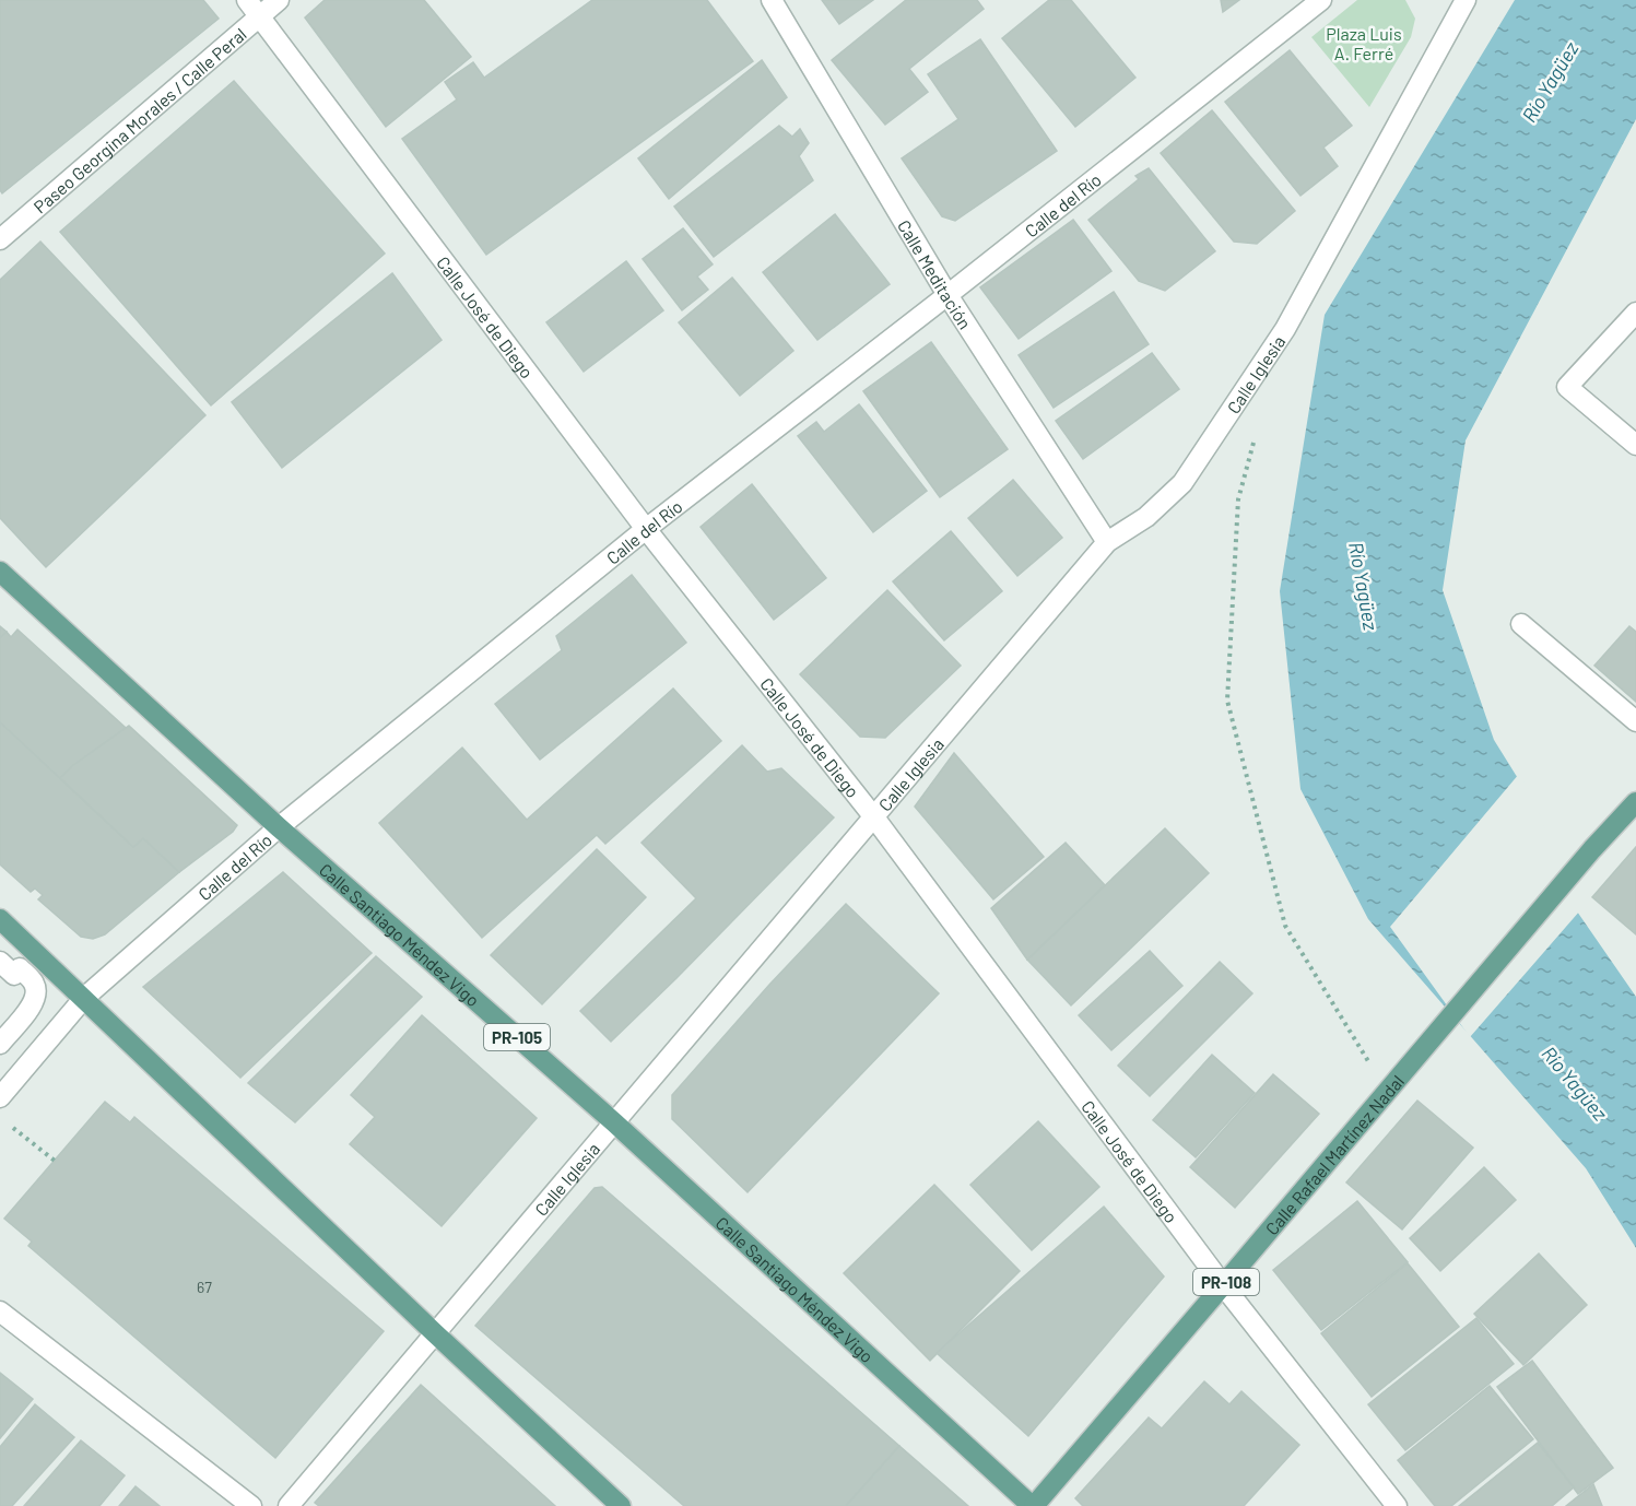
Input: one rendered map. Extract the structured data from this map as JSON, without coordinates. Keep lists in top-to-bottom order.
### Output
{
  "streets": {
    "main road": [
      "Calle Santiago Méndez Vigo",
      "PR-105",
      "Calle Rafael Martínez Nadal",
      "PR-108"
    ],
    "street": [
      "Paseo Georgina Morales / Calle Peral",
      "Calle del Río",
      "Calle Meditación",
      "Calle José de Diego",
      "Calle Iglesia"
    ]
  },
  "crossings": [
    ["Paseo Georgina Morales / Calle Peral", "Calle José de Diego"],
    ["Calle del Río", "Calle Meditación"],
    ["Calle del Río", "Calle José de Diego"],
    ["Calle del Río", "Calle Santiago Méndez Vigo"],
    ["Calle Meditación", "Calle Iglesia"],
    ["Calle José de Diego", "Calle Iglesia"],
    ["Calle José de Diego", "Calle Rafael Martínez Nadal"],
    ["Calle Iglesia", "Calle Santiago Méndez Vigo"],
    ["Calle Santiago Méndez Vigo", "Calle Rafael Martínez Nadal"]
  ],
  "water": ["Río Yagüez"],
  "parks": ["Plaza Luis A. Ferré"],
  "house_numbers": ["67"]
}
